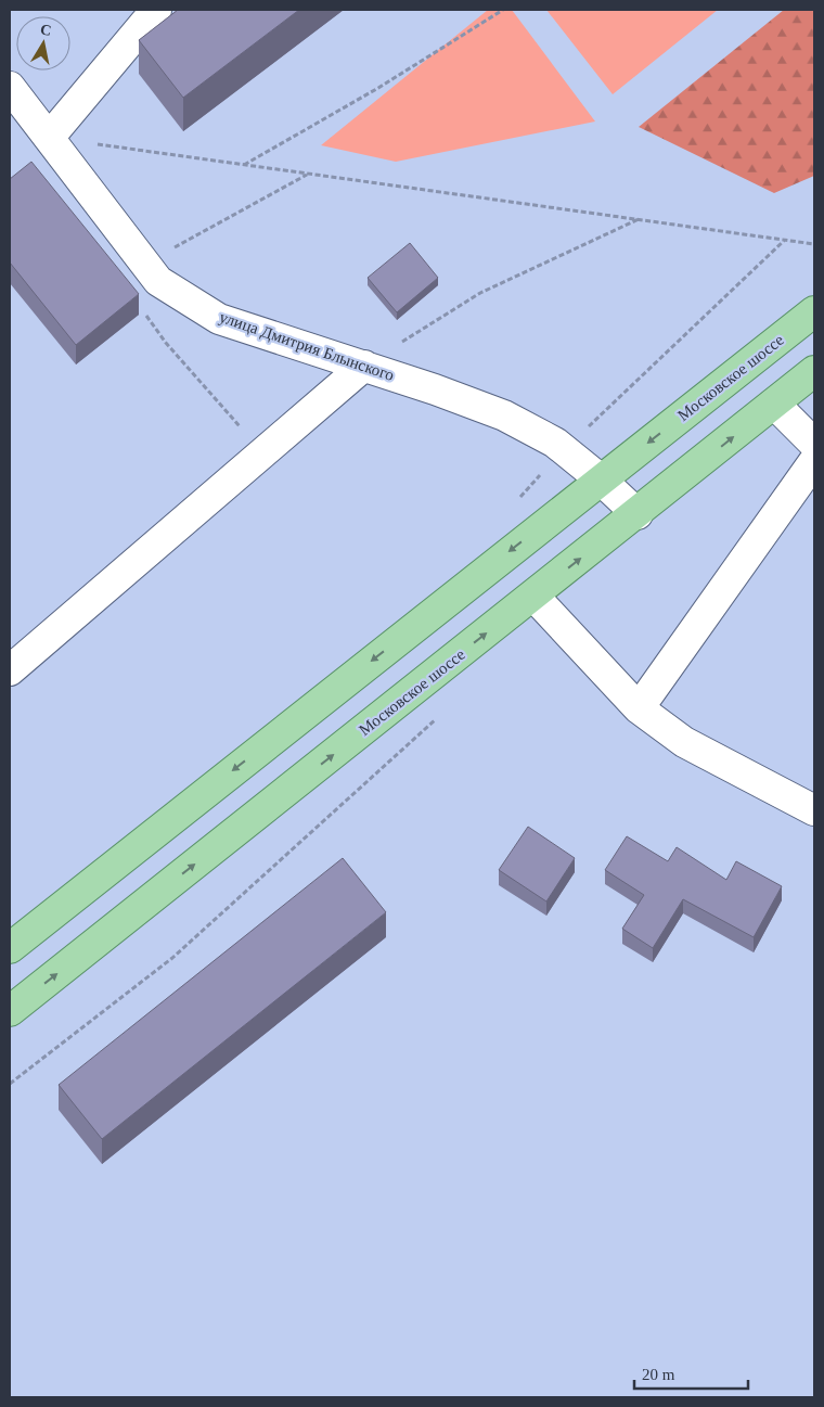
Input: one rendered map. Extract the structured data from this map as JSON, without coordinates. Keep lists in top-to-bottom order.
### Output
{
  "streets": {
    "main road": ["Московское шоссе"],
    "street": ["улица Дмитрия Блынского"]
  },
  "crossings": [
    ["улица Дмитрия Блынского", "Московское шоссе"]
  ],
  "scale_bar": "20 m",
  "north": "top"
}
